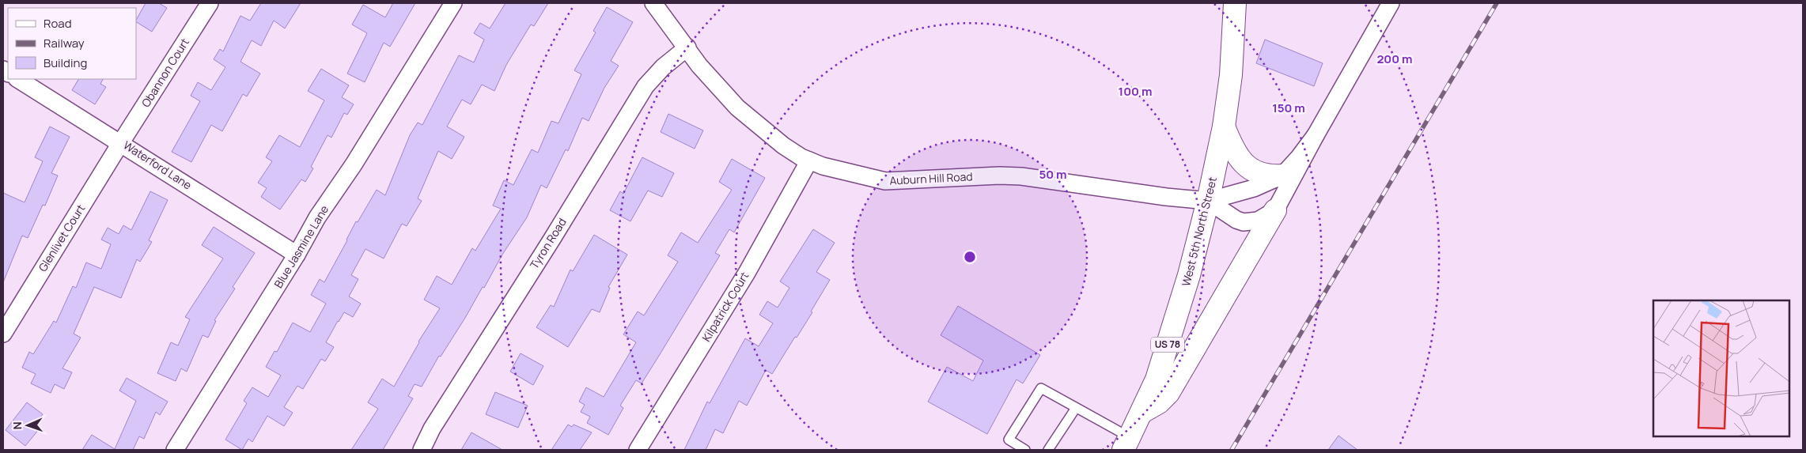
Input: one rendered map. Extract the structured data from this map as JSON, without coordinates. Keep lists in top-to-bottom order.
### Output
{
  "streets": {
    "main road": ["West 5th North Street", "US 78"],
    "street": [
      "Obannon Court",
      "Waterford Lane",
      "Auburn Hill Road",
      "Glenlivet Court",
      "Tyron Road",
      "Blue Jasmine Lane",
      "Kilpatrick Court"
    ]
  },
  "crossings": [
    ["Obannon Court", "Waterford Lane"],
    ["Obannon Court", "Glenlivet Court"],
    ["Waterford Lane", "Glenlivet Court"],
    ["Waterford Lane", "Blue Jasmine Lane"],
    ["Auburn Hill Road", "West 5th North Street"],
    ["Auburn Hill Road", "Tyron Road"],
    ["Auburn Hill Road", "Kilpatrick Court"]
  ],
  "legend": ["Road", "Railway", "Building"],
  "north": "left",
  "rings": [
    "200 m",
    "100 m",
    "150 m",
    "50 m"
  ]
}
